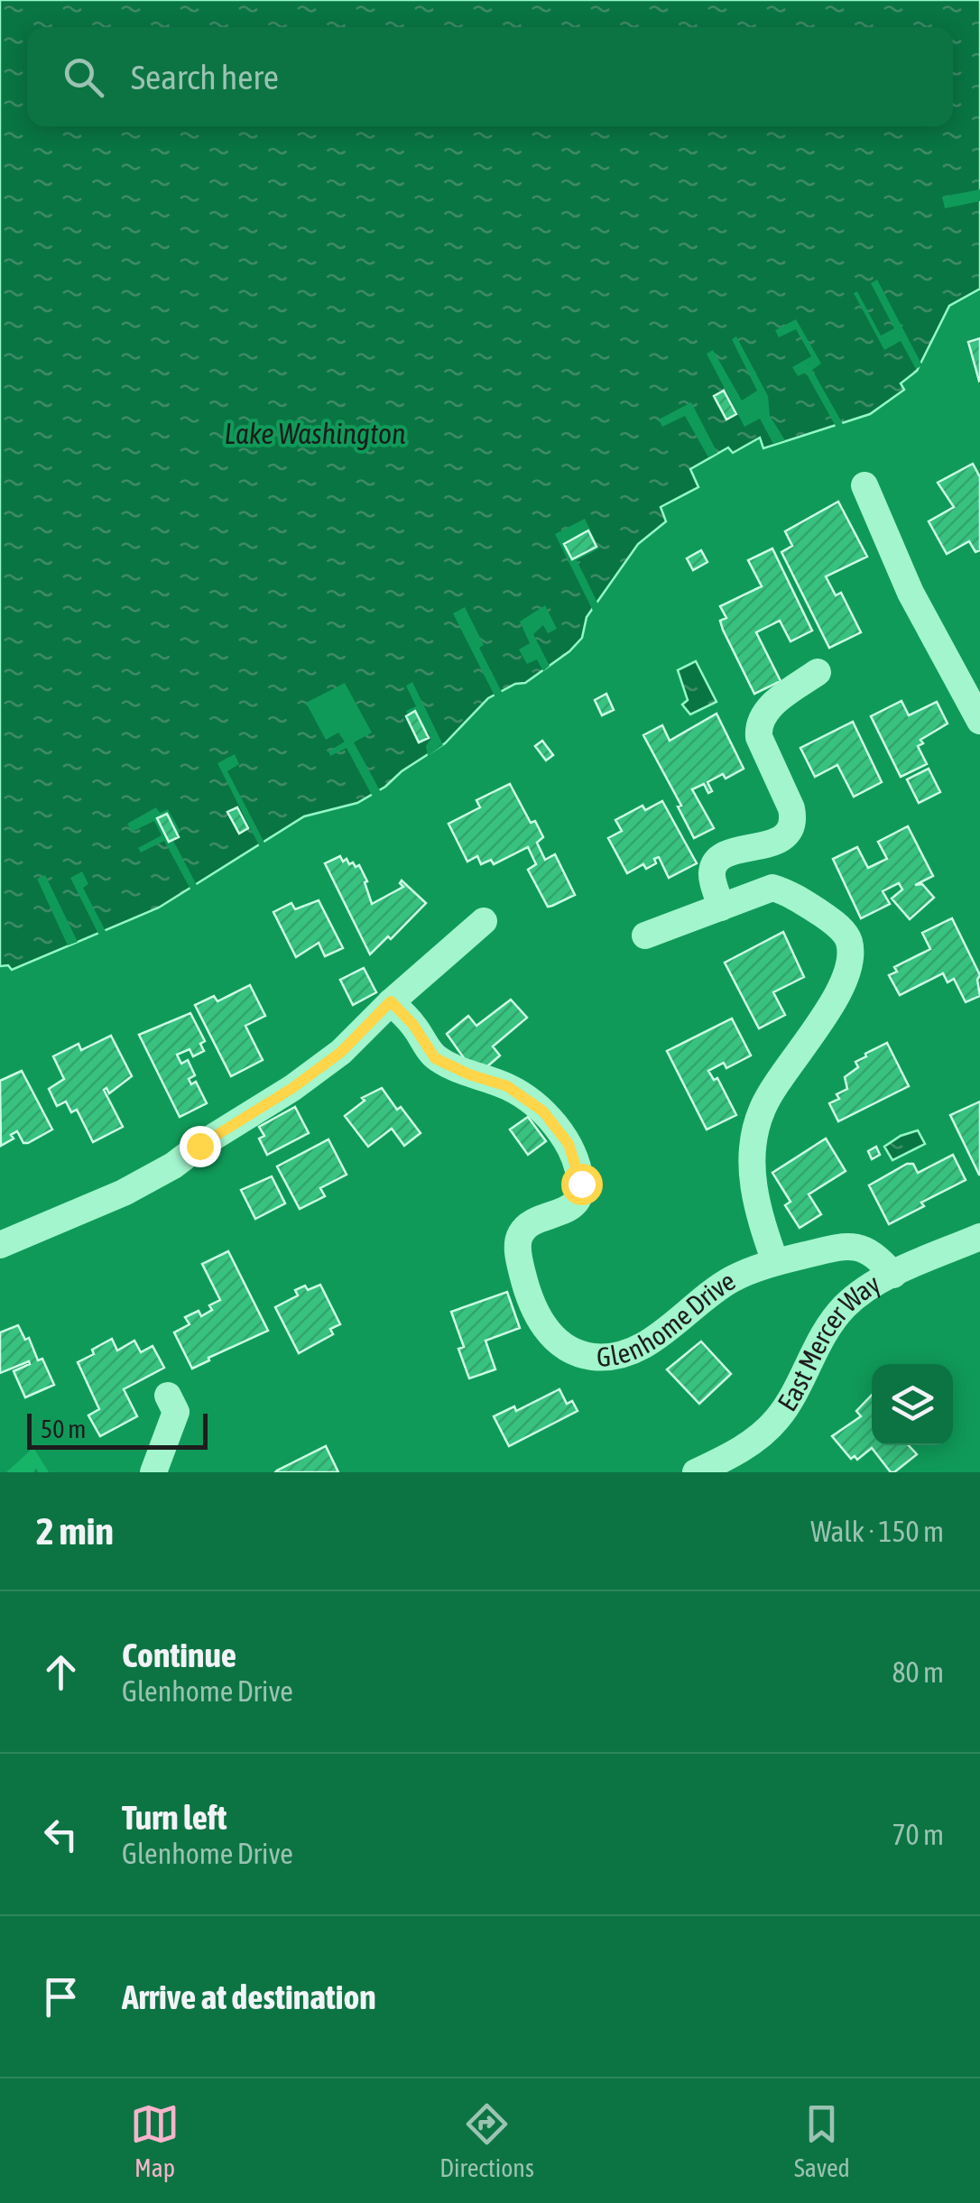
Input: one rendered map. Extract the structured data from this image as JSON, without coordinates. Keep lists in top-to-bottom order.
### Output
{
  "streets": {
    "street": ["Glenhome Drive", "East Mercer Way"]
  },
  "crossings": [
    ["Glenhome Drive", "East Mercer Way"]
  ],
  "water": ["Lake Washington"],
  "scale_bar": "50 m",
  "page": {
    "search": "Search here",
    "scale": "50 m",
    "heading": ["2 min", "Walk · 150 m"],
    "list": [
      ["Continue", "Glenhome Drive", "80 m"],
      ["Turn left", "Glenhome Drive", "70 m"],
      "Arrive at destination"
    ],
    "nav": ["Map", "Directions", "Saved"]
  }
}
